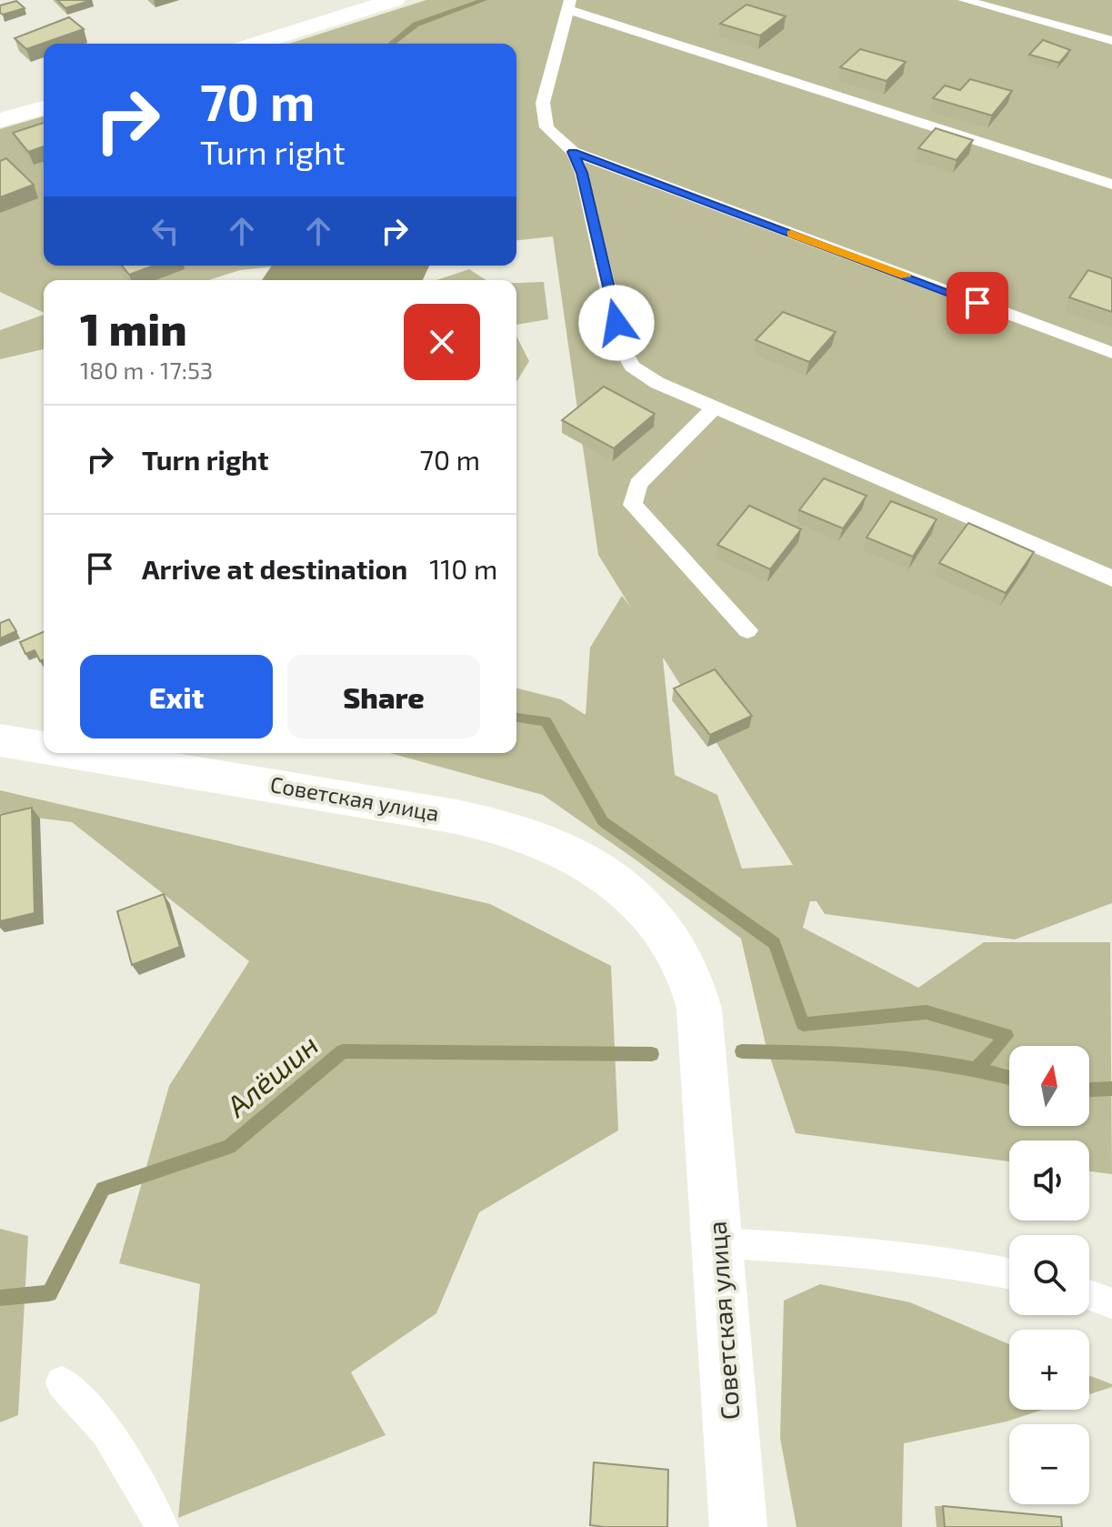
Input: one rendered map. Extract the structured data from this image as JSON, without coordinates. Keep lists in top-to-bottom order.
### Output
{
  "streets": {
    "street": ["Советская улица"]
  },
  "water": ["Алёшин"],
  "north": "top",
  "page": {
    "turn": ["70 m", "Turn right"],
    "heading": ["1 min", "180 m · 17:53"],
    "list": [
      {
        "name": "Turn right",
        "value": "70 m"
      },
      {
        "name": "Arrive at destination",
        "value": "110 m"
      }
    ],
    "buttons": ["Exit", "Share"],
    "map_buttons": ["+", "−"]
  }
}
